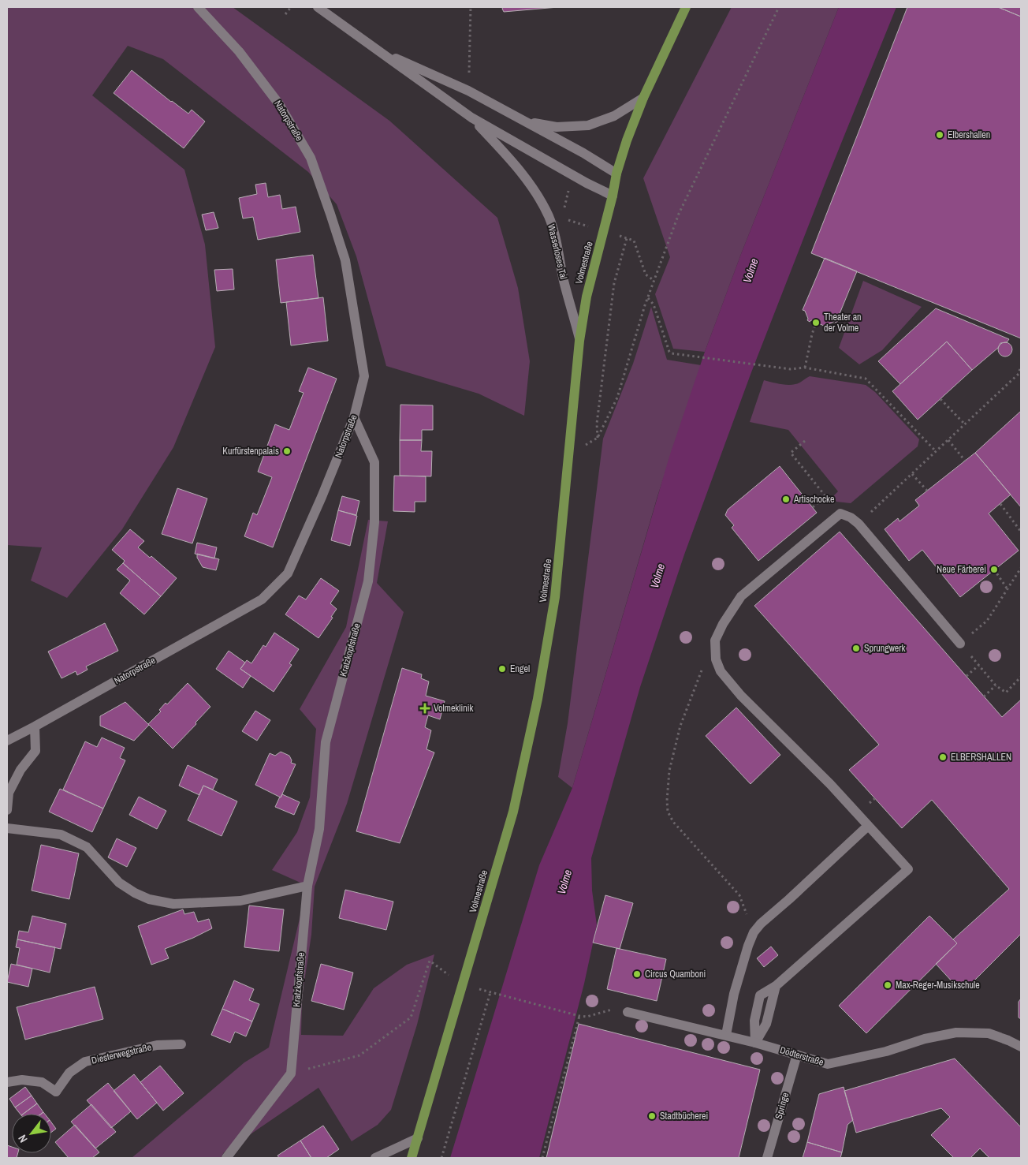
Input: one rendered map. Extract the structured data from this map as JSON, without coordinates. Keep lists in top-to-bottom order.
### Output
{
  "streets": {
    "main road": ["Volmestraße"],
    "street": [
      "Natorpstraße",
      "Wasserloses Tal",
      "Kratzkopfstraße",
      "Diesterwegstraße",
      "Dödterstraße",
      "Springe"
    ]
  },
  "crossings": [
    ["Natorpstraße", "Kratzkopfstraße"],
    ["Wasserloses Tal", "Volmestraße"],
    ["Dödterstraße", "Springe"]
  ],
  "water": ["Volme"],
  "places": {
    "other": [
      "Elbershallen",
      "Theater an der Volme",
      "Kurfürstenpalais",
      "Artischocke",
      "Neue Färberei",
      "Sprungwerk",
      "Engel",
      "ELBERSHALLEN",
      "Circus Quamboni",
      "Max-Reger-Musikschule",
      "Stadtbücherei"
    ],
    "health": ["Volmeklinik"]
  },
  "north": "bottom left"
}
